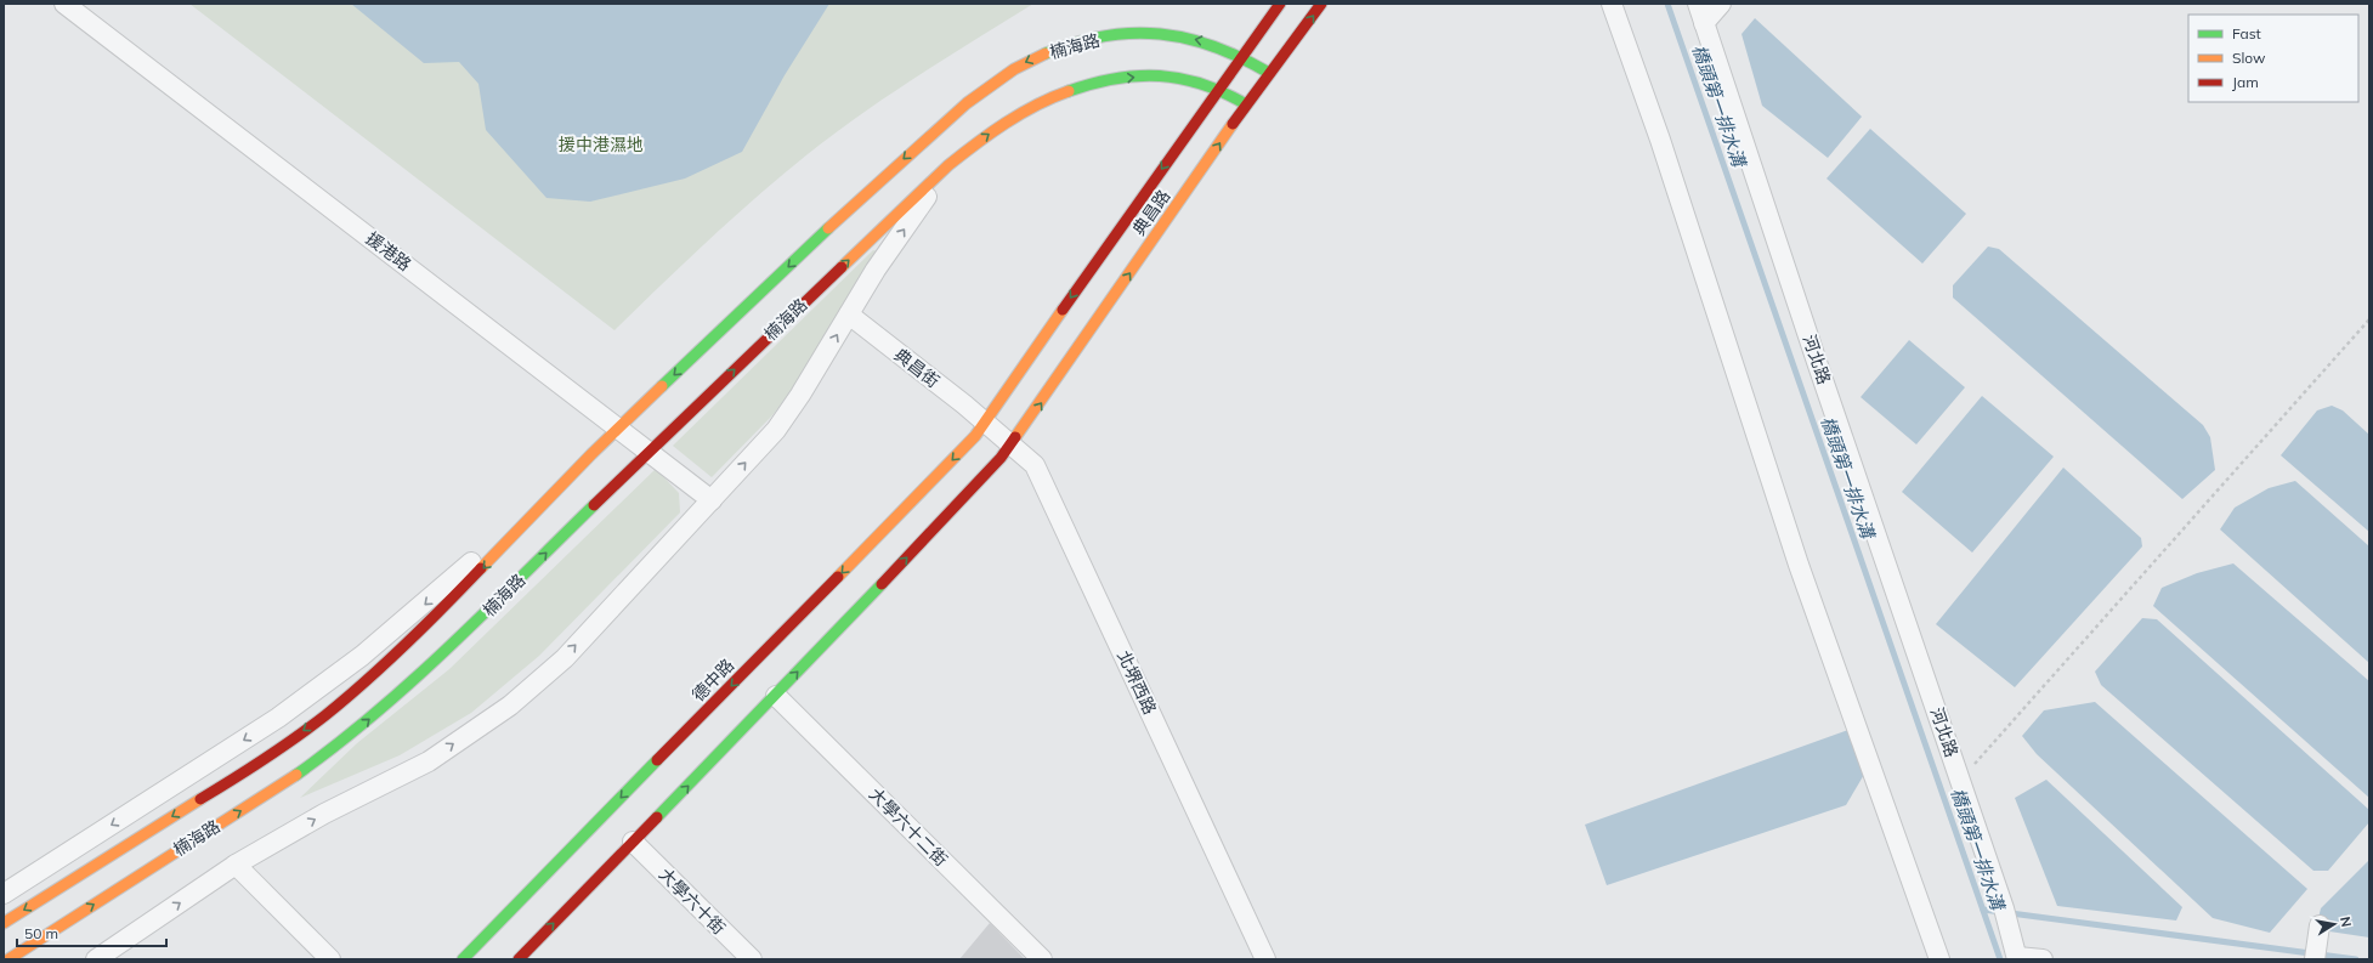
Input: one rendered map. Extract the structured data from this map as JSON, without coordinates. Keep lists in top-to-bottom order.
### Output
{
  "streets": {
    "street": [
      "楠海路",
      "典昌路",
      "援港路",
      "河北路",
      "典昌街",
      "德中路",
      "北堺西路",
      "大學六十二街",
      "大學六十街"
    ]
  },
  "crossings": [
    ["楠海路", "典昌路"],
    ["楠海路", "援港路"],
    ["楠海路", "典昌街"],
    ["典昌路", "典昌街"],
    ["典昌路", "德中路"],
    ["典昌路", "北堺西路"],
    ["典昌街", "德中路"],
    ["典昌街", "北堺西路"],
    ["德中路", "北堺西路"]
  ],
  "water": ["橋頭第一排水溝"],
  "parks": ["援中港濕地"],
  "legend": ["Fast", "Slow", "Jam"],
  "scale_bar": "50 m",
  "north": "right"
}
